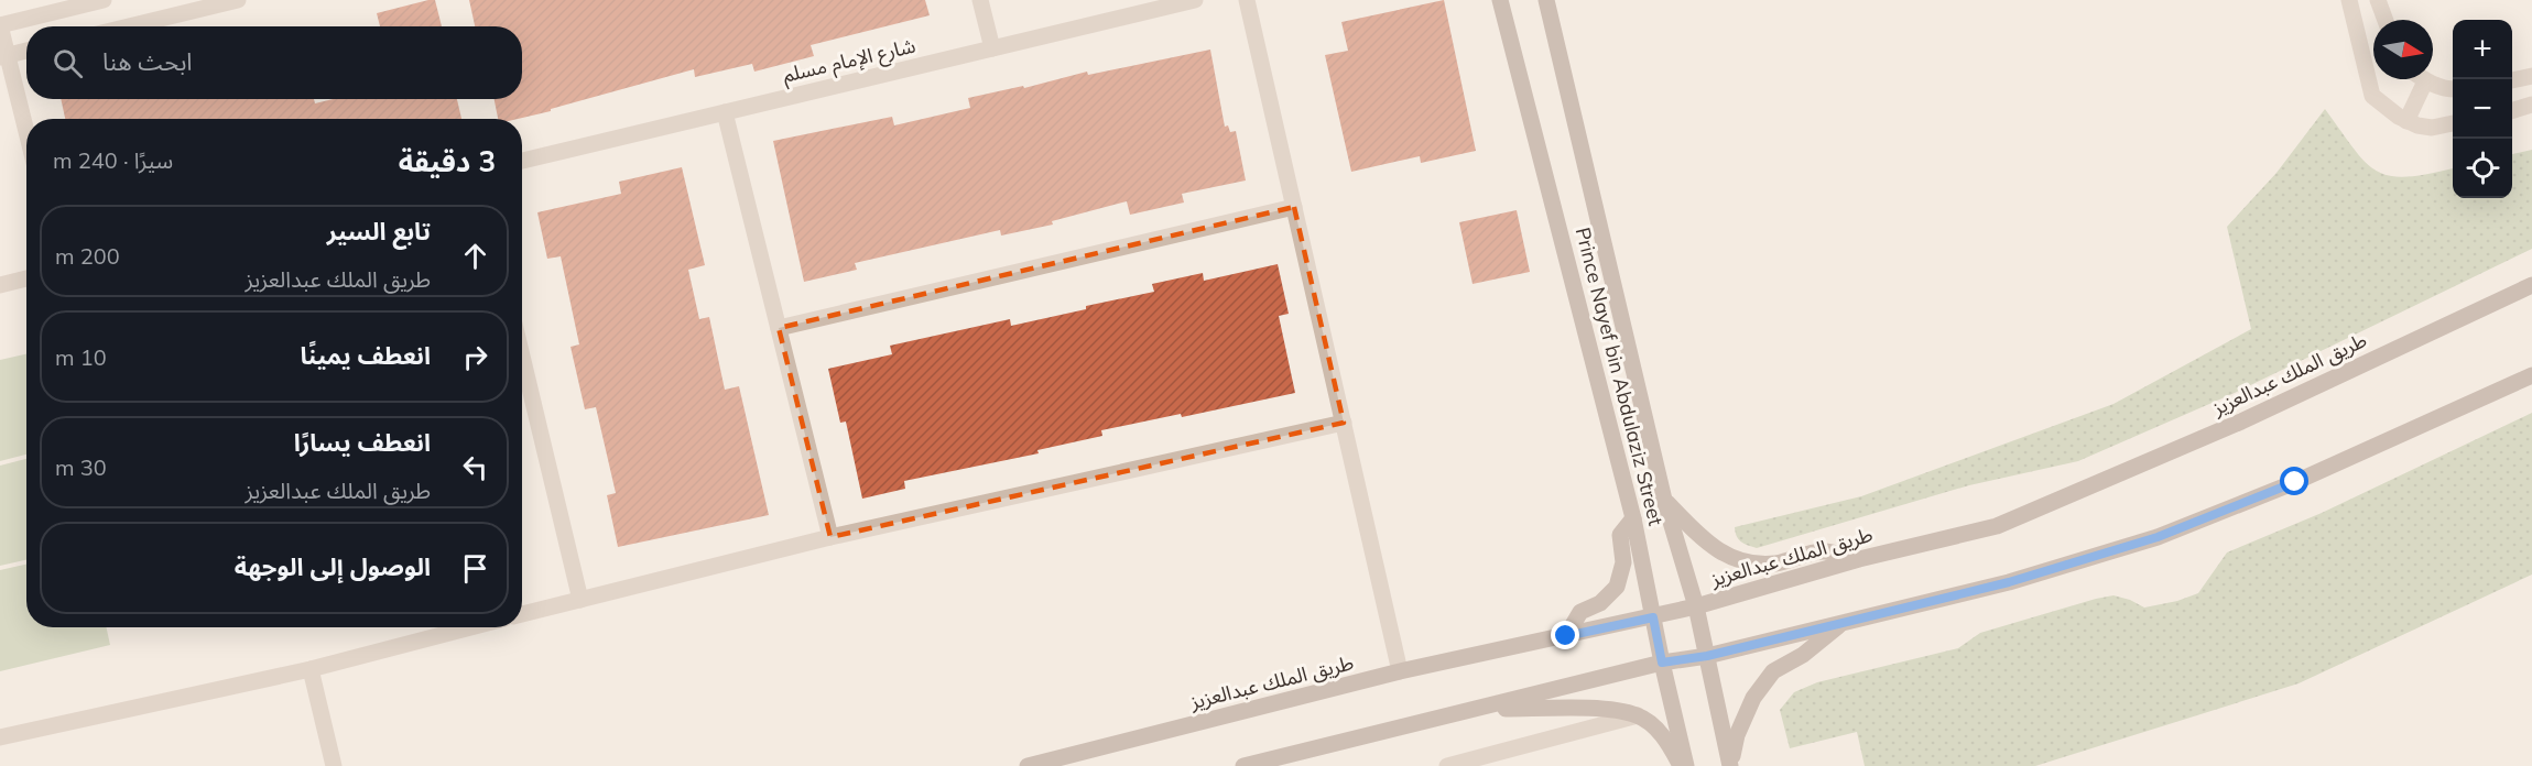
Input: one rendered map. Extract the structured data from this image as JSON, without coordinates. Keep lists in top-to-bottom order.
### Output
{
  "streets": {
    "main road": ["طريق الملك عبدالعزيز", "Prince Nayef bin Abdulaziz Street"],
    "street": ["شارع الإمام مسلم"]
  },
  "crossings": [
    ["طريق الملك عبدالعزيز", "Prince Nayef bin Abdulaziz Street"]
  ],
  "north": "right",
  "page": {
    "map_buttons": ["+", "−"],
    "search": "ابحث هنا",
    "heading": ["3 دقيقة", "سيرًا · 240 m"],
    "list": [
      ["تابع السير", "طريق الملك عبدالعزيز", "200 m"],
      ["انعطف يمينًا", "10 m"],
      ["انعطف يسارًا", "طريق الملك عبدالعزيز", "30 m"],
      "الوصول إلى الوجهة"
    ]
  }
}
